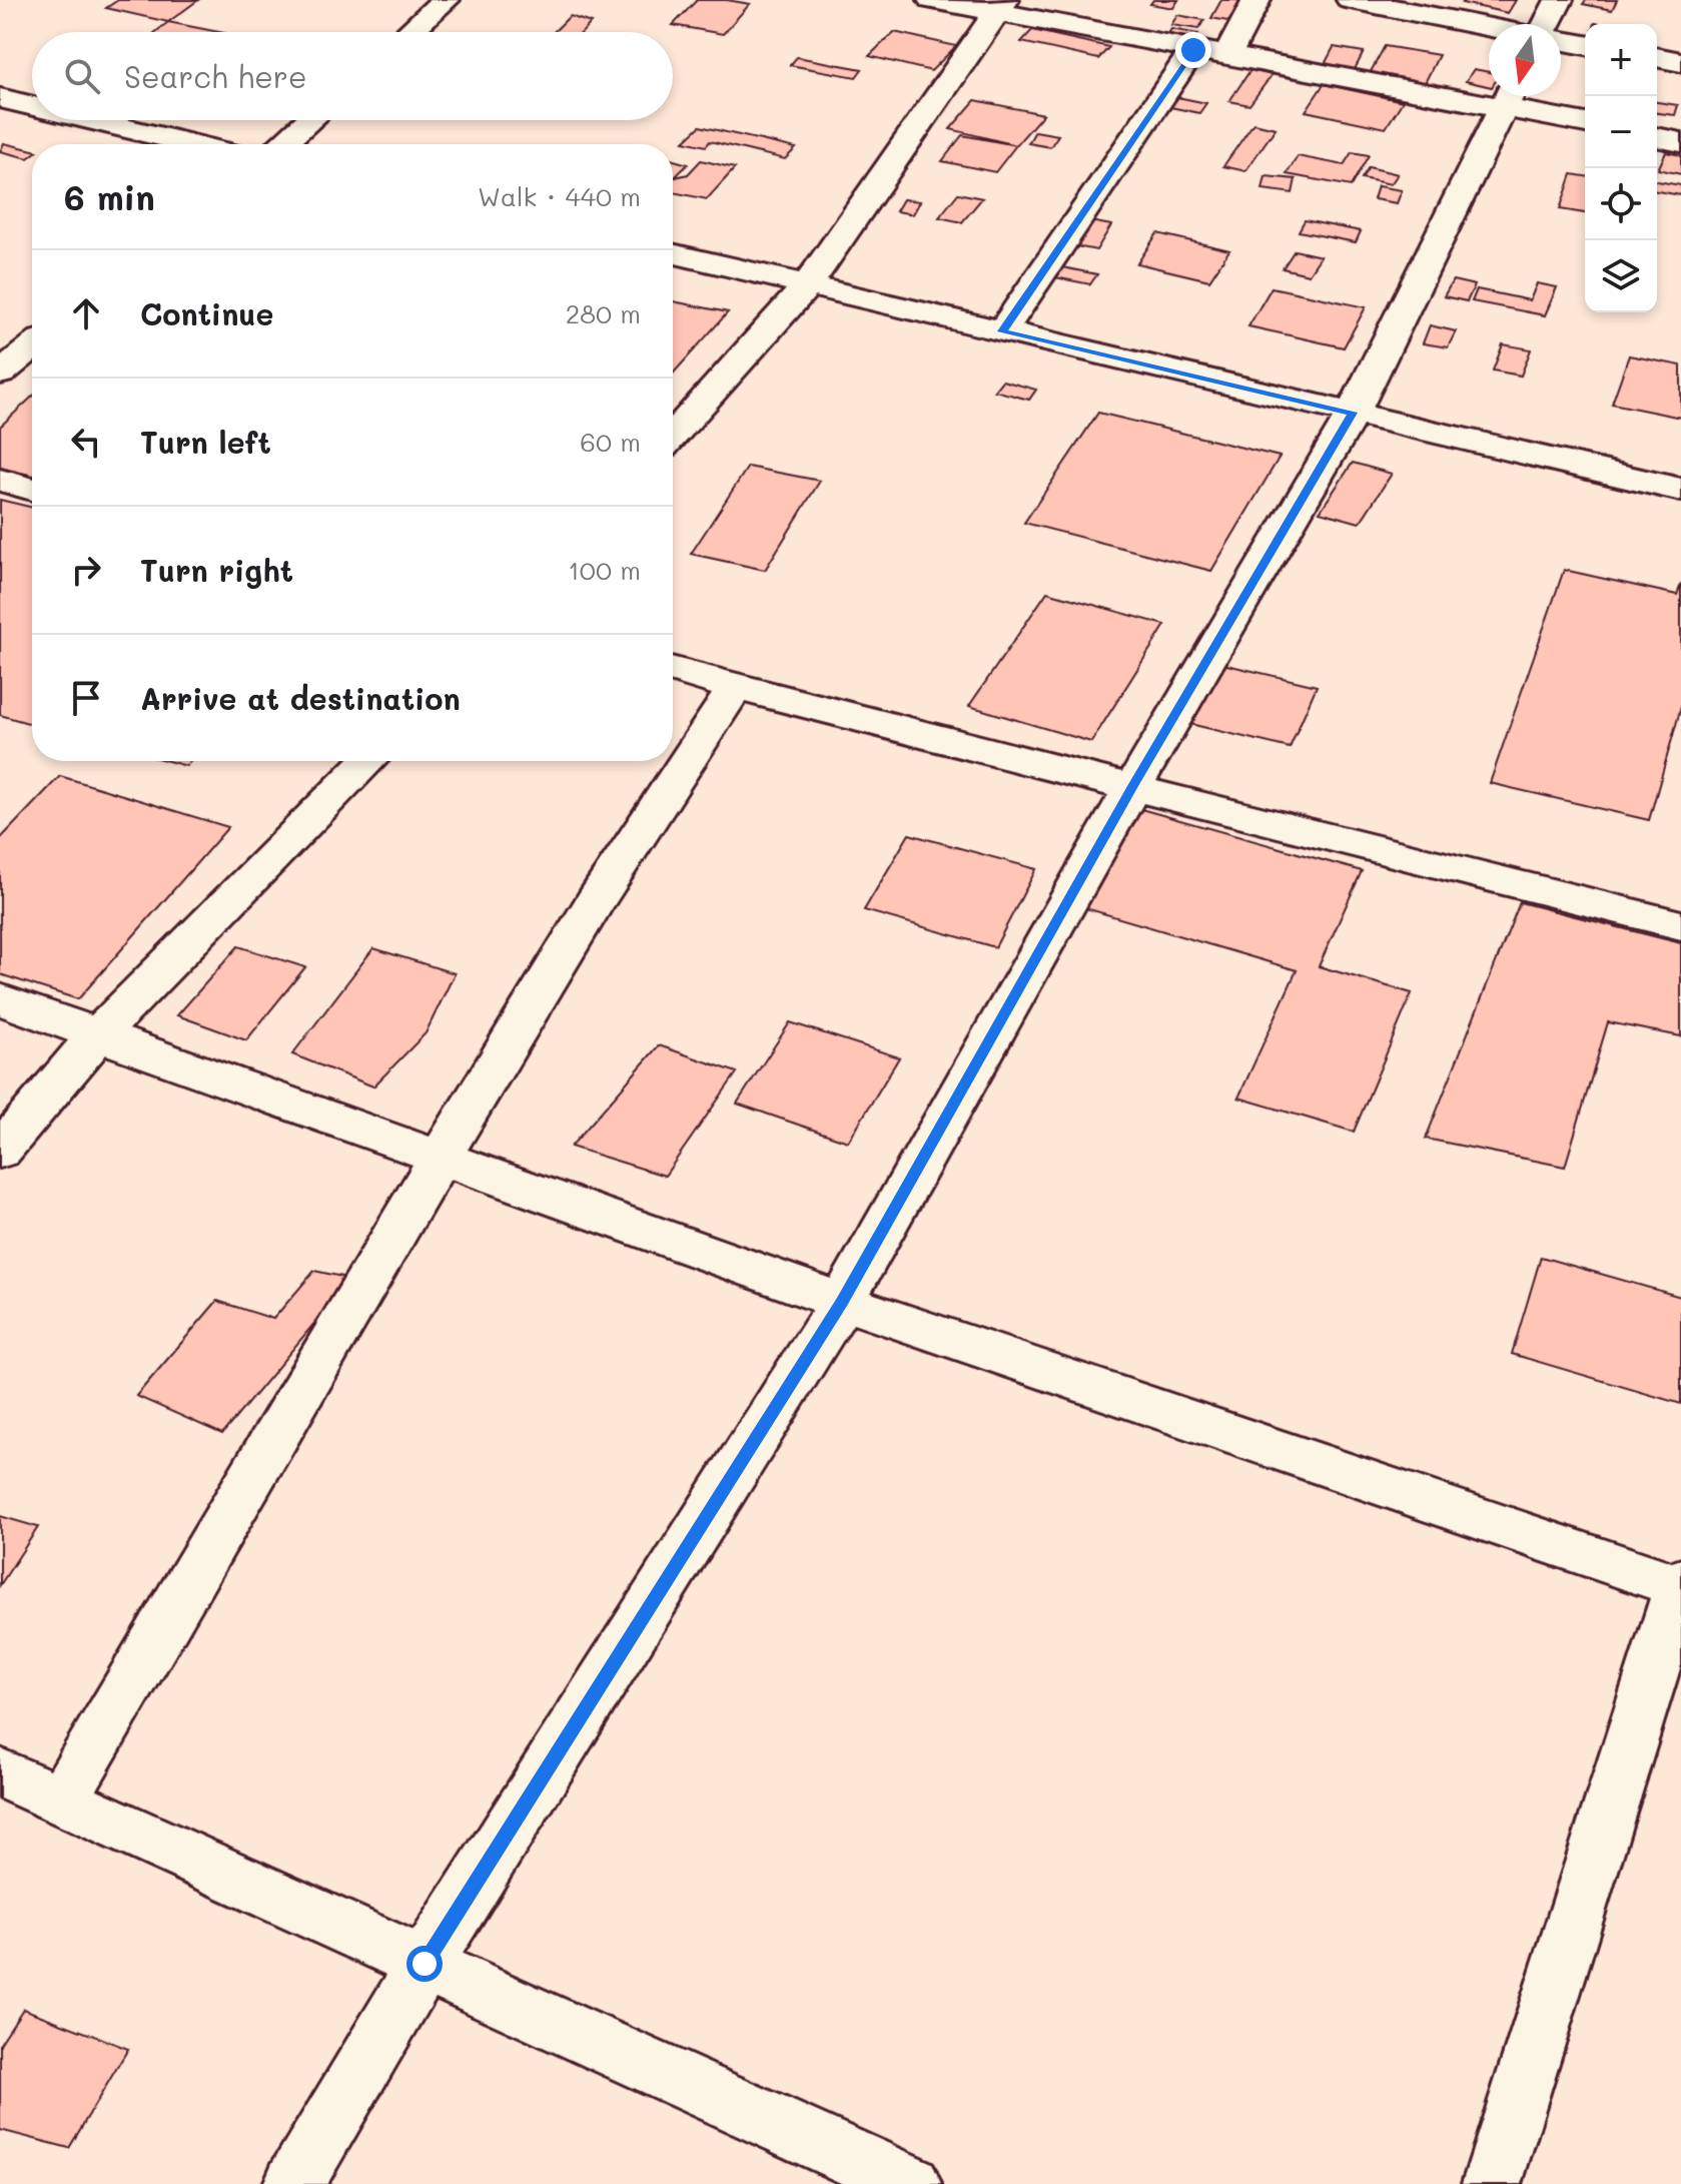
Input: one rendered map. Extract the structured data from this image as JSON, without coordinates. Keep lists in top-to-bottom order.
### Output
{
  "north": "bottom",
  "page": {
    "map_buttons": ["+", "−"],
    "search": "Search here",
    "heading": ["6 min", "Walk · 440 m"],
    "list": [
      ["Continue", "280 m"],
      ["Turn left", "60 m"],
      ["Turn right", "100 m"],
      "Arrive at destination"
    ]
  }
}
